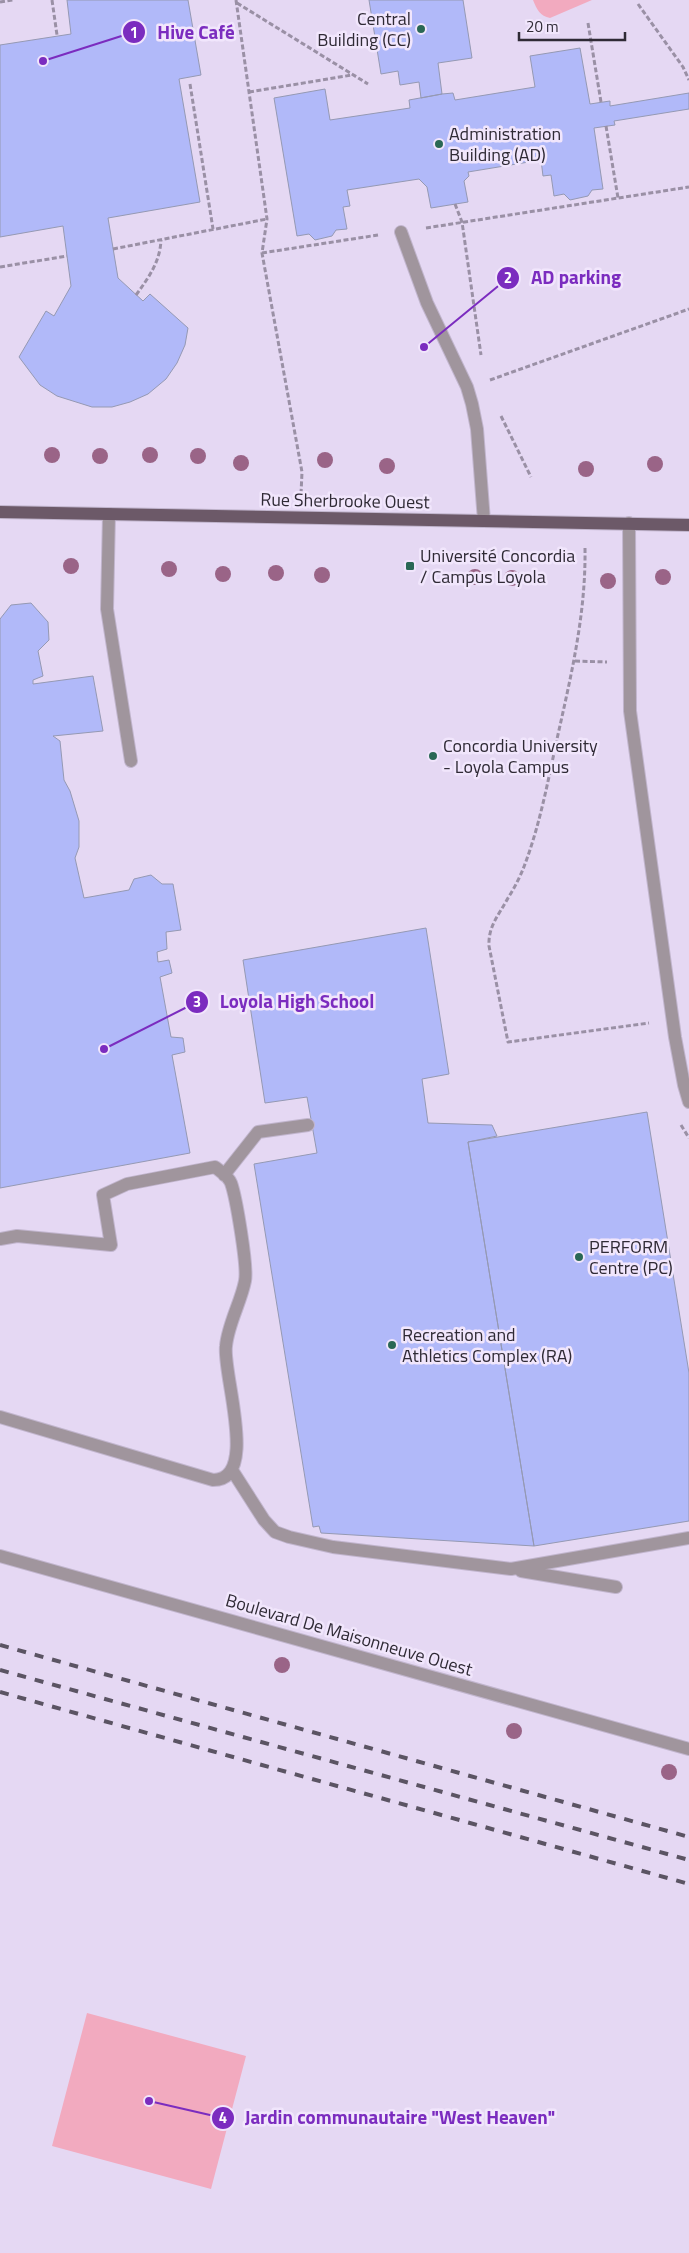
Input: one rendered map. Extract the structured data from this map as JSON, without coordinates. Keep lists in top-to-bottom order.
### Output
{
  "streets": {
    "main road": ["Rue Sherbrooke Ouest"],
    "street": ["Boulevard De Maisonneuve Ouest"]
  },
  "places": {
    "other": [
      "Central Building (CC)",
      "Hive Café",
      "Administration Building (AD)",
      "AD parking",
      "Concordia University - Loyola Campus",
      "Loyola High School",
      "PERFORM Centre (PC)",
      "Recreation and Athletics Complex (RA)",
      "Jardin communautaire \"West Heaven\""
    ],
    "transit": ["Université Concordia / Campus Loyola"]
  },
  "scale_bar": "20 m"
}
